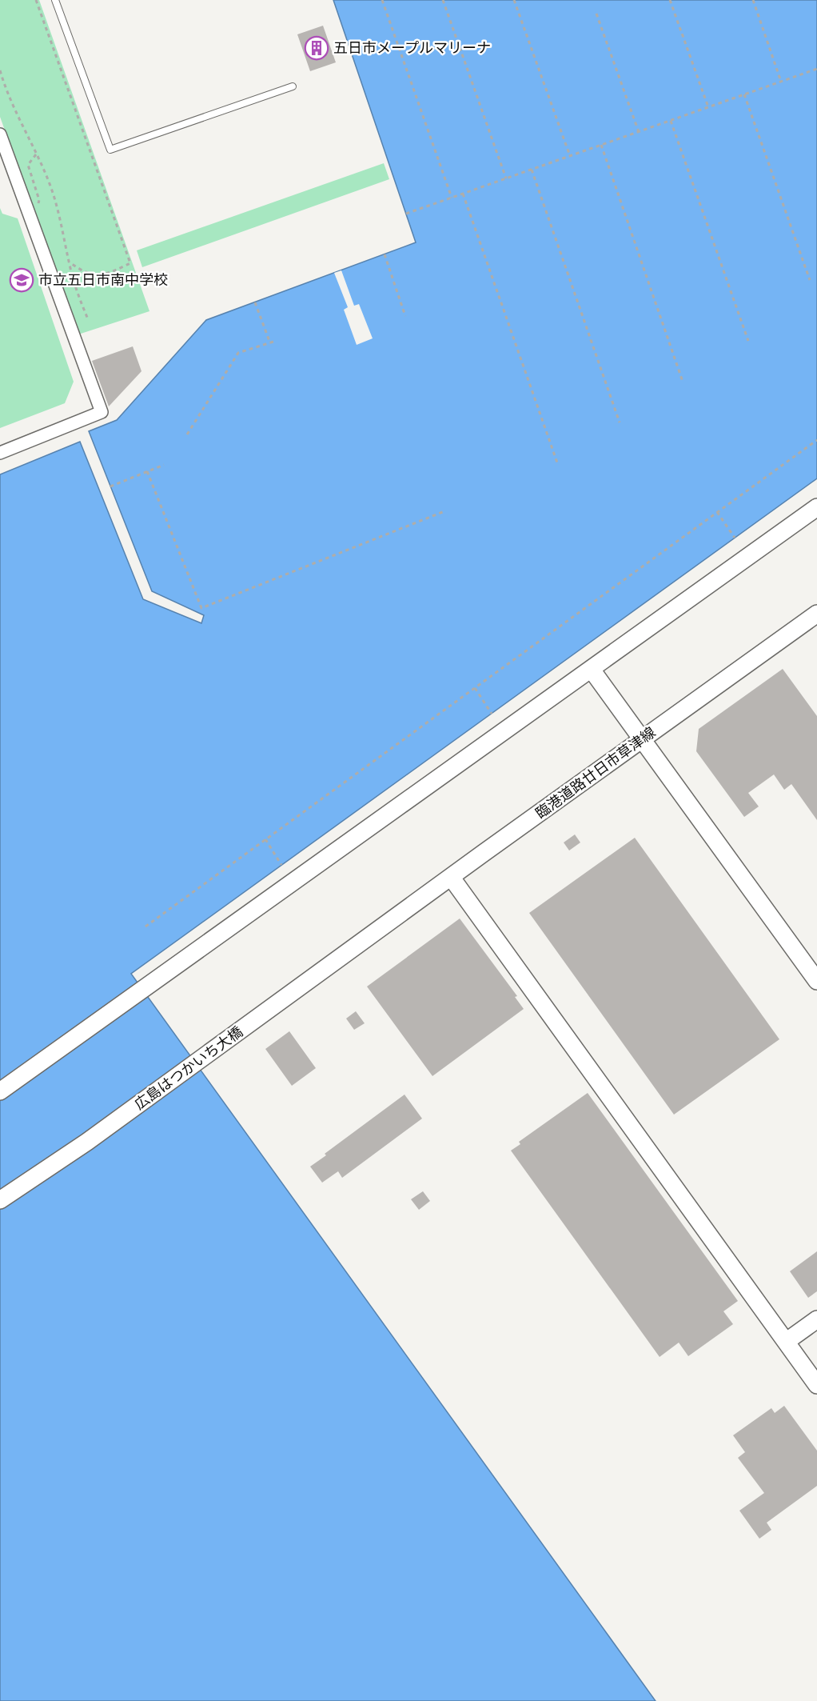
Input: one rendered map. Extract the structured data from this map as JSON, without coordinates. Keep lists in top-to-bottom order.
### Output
{
  "streets": {
    "street": ["臨港道路廿日市草津線", "広島はつかいち大橋"]
  },
  "crossings": [
    ["臨港道路廿日市草津線", "広島はつかいち大橋"]
  ],
  "places": {
    "building": ["五日市メープルマリーナ"],
    "school or university": ["市立五日市南中学校"]
  }
}
